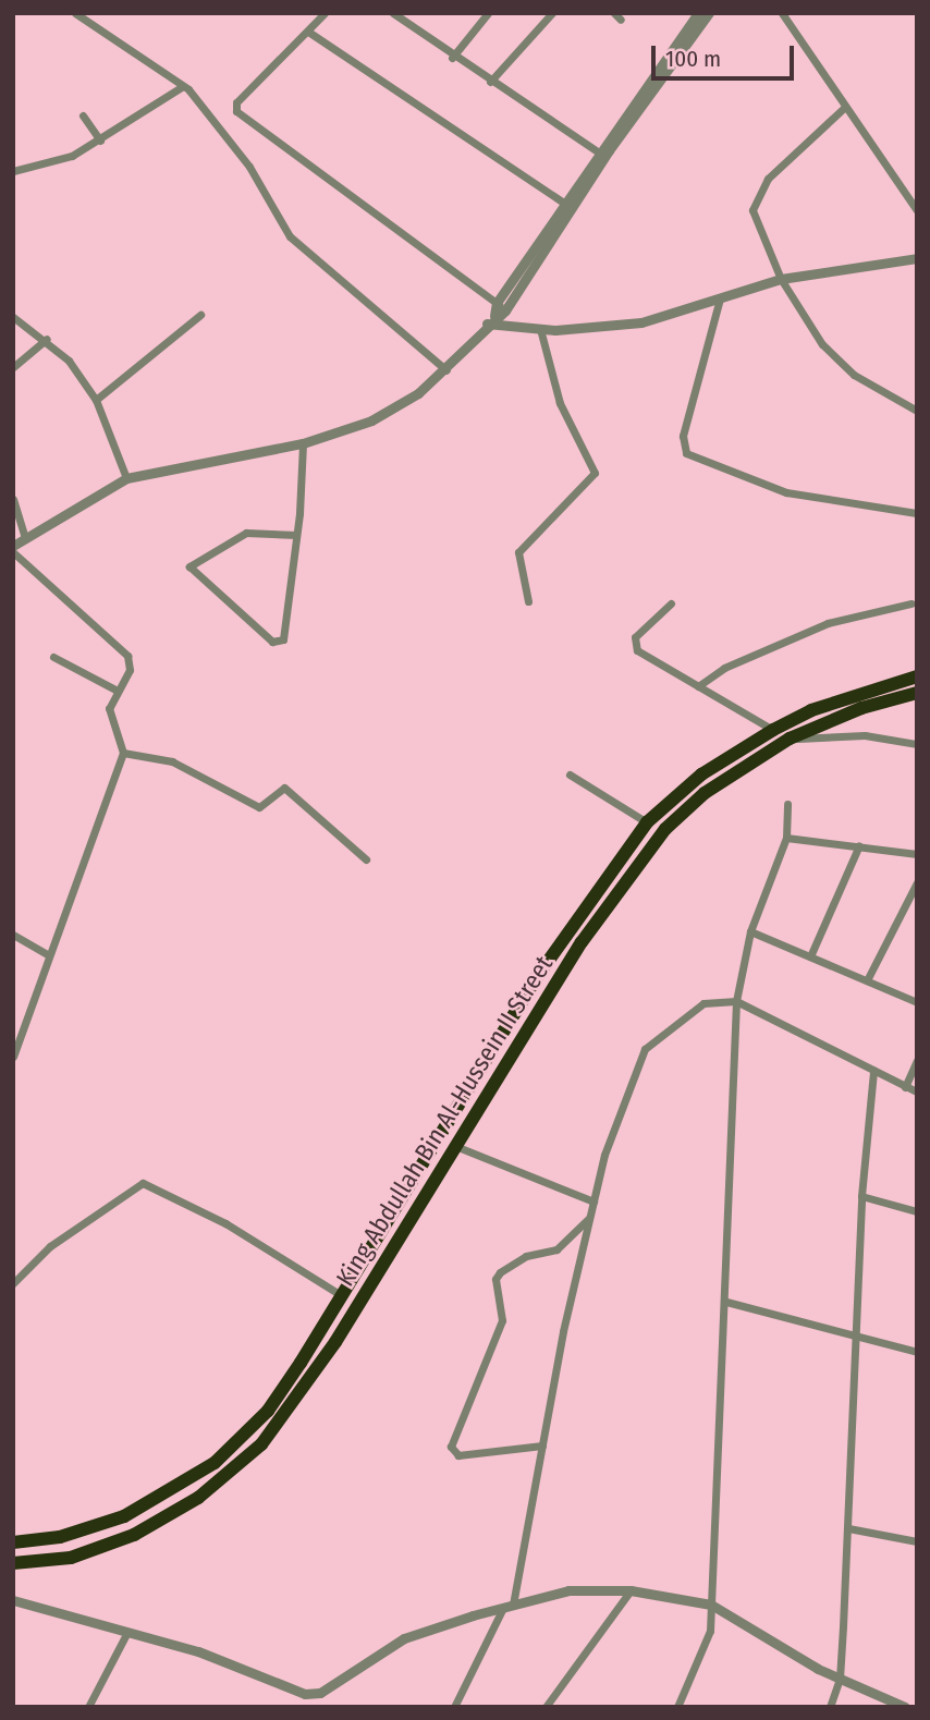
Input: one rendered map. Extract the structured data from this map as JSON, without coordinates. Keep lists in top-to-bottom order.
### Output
{
  "streets": {
    "highway": ["King Abdullah Bin Al-Hussein II Street"]
  },
  "scale_bar": "100 m"
}
